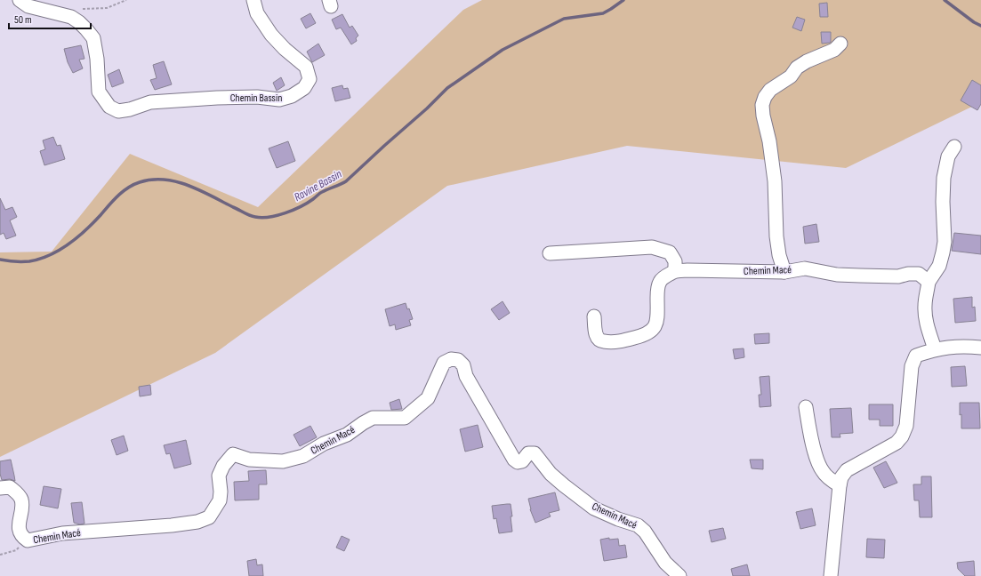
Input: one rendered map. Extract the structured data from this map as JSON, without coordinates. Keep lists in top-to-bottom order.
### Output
{
  "streets": {
    "street": ["Chemin Bassin", "Chemin Macé"]
  },
  "water": ["Ravine Bassin"],
  "scale_bar": "50 m"
}
